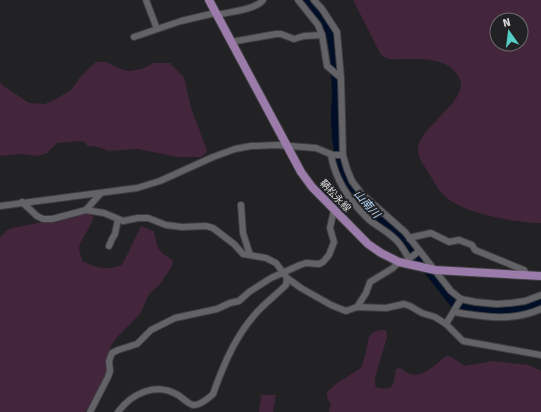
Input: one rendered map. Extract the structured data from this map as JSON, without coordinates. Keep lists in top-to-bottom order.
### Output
{
  "streets": {
    "main road": ["鞆松永線"]
  },
  "water": ["山南川"],
  "north": "top"
}
